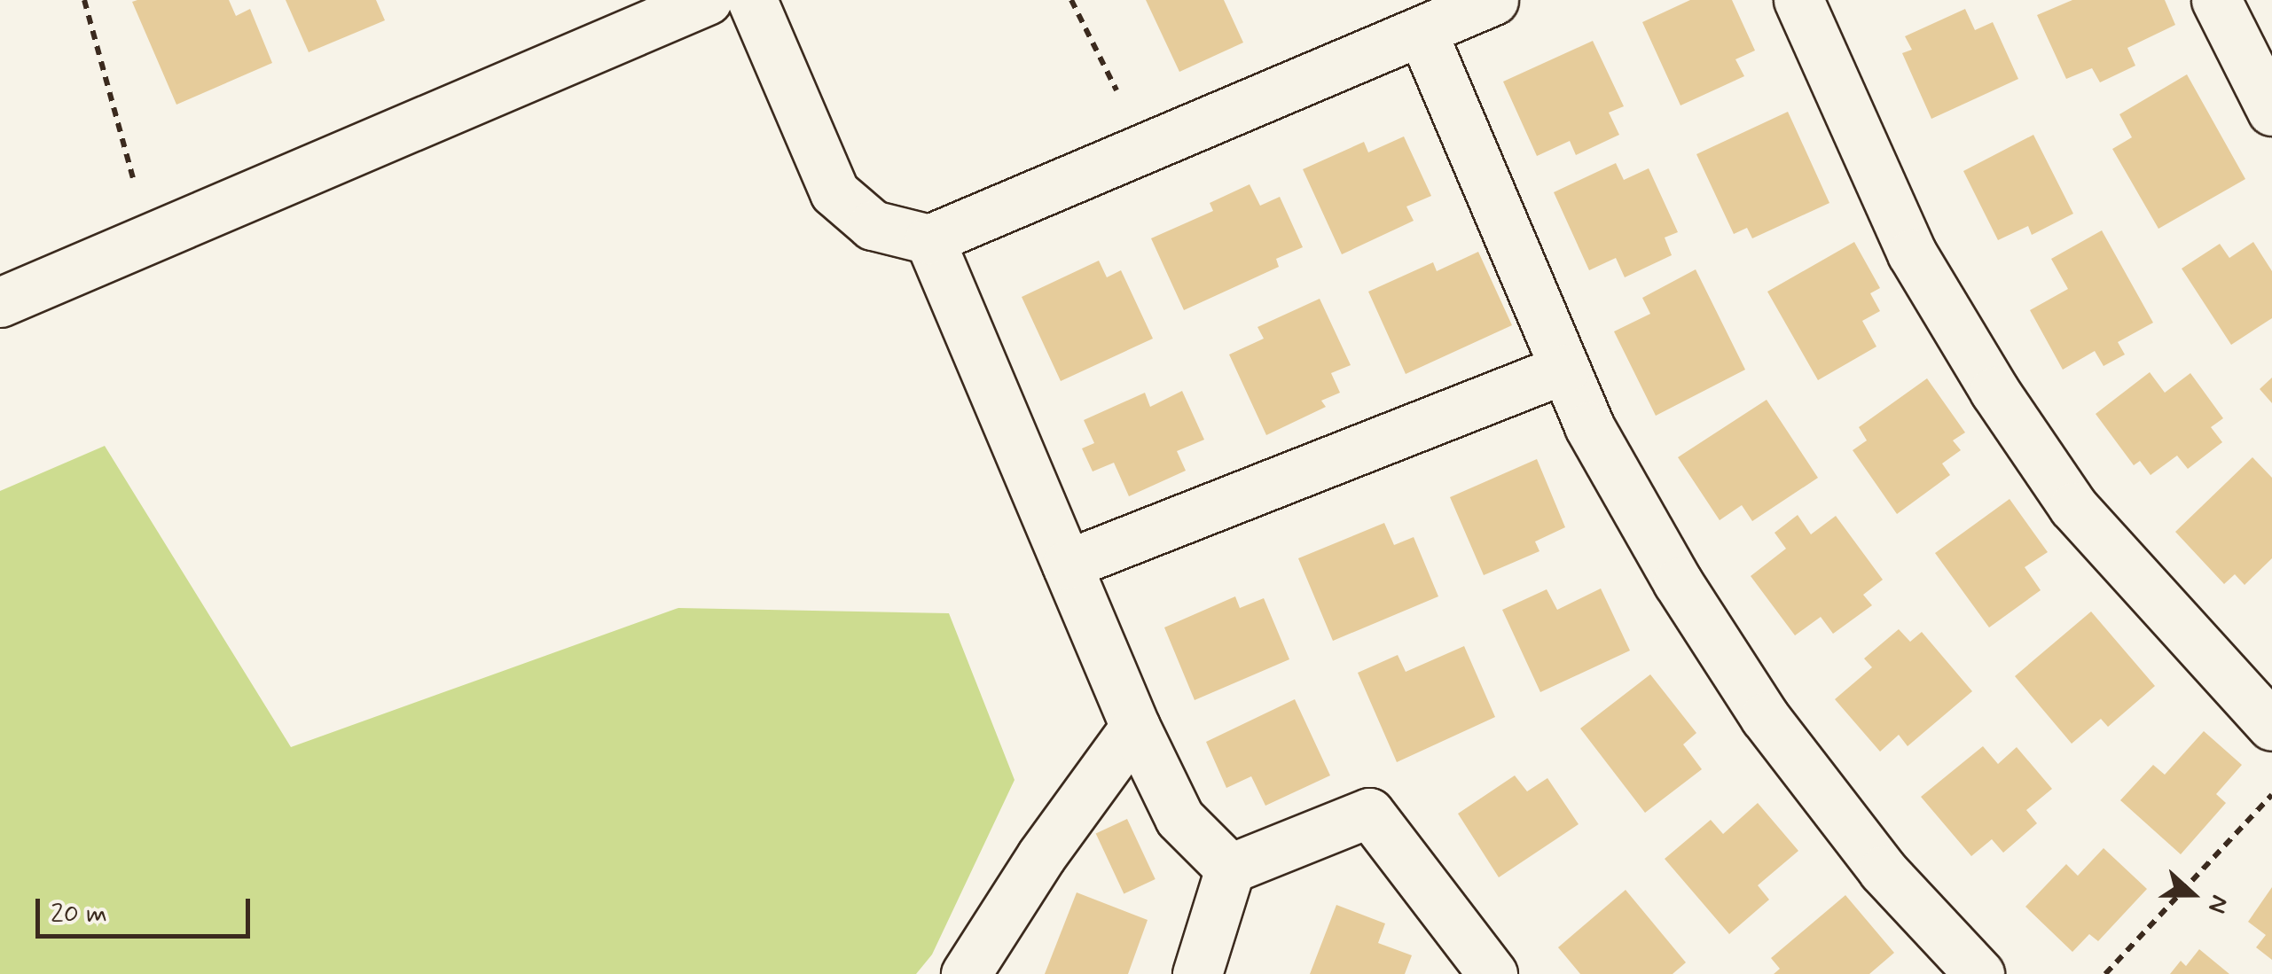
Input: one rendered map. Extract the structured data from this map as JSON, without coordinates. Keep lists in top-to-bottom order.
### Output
{
  "scale_bar": "20 m",
  "north": "right"
}
